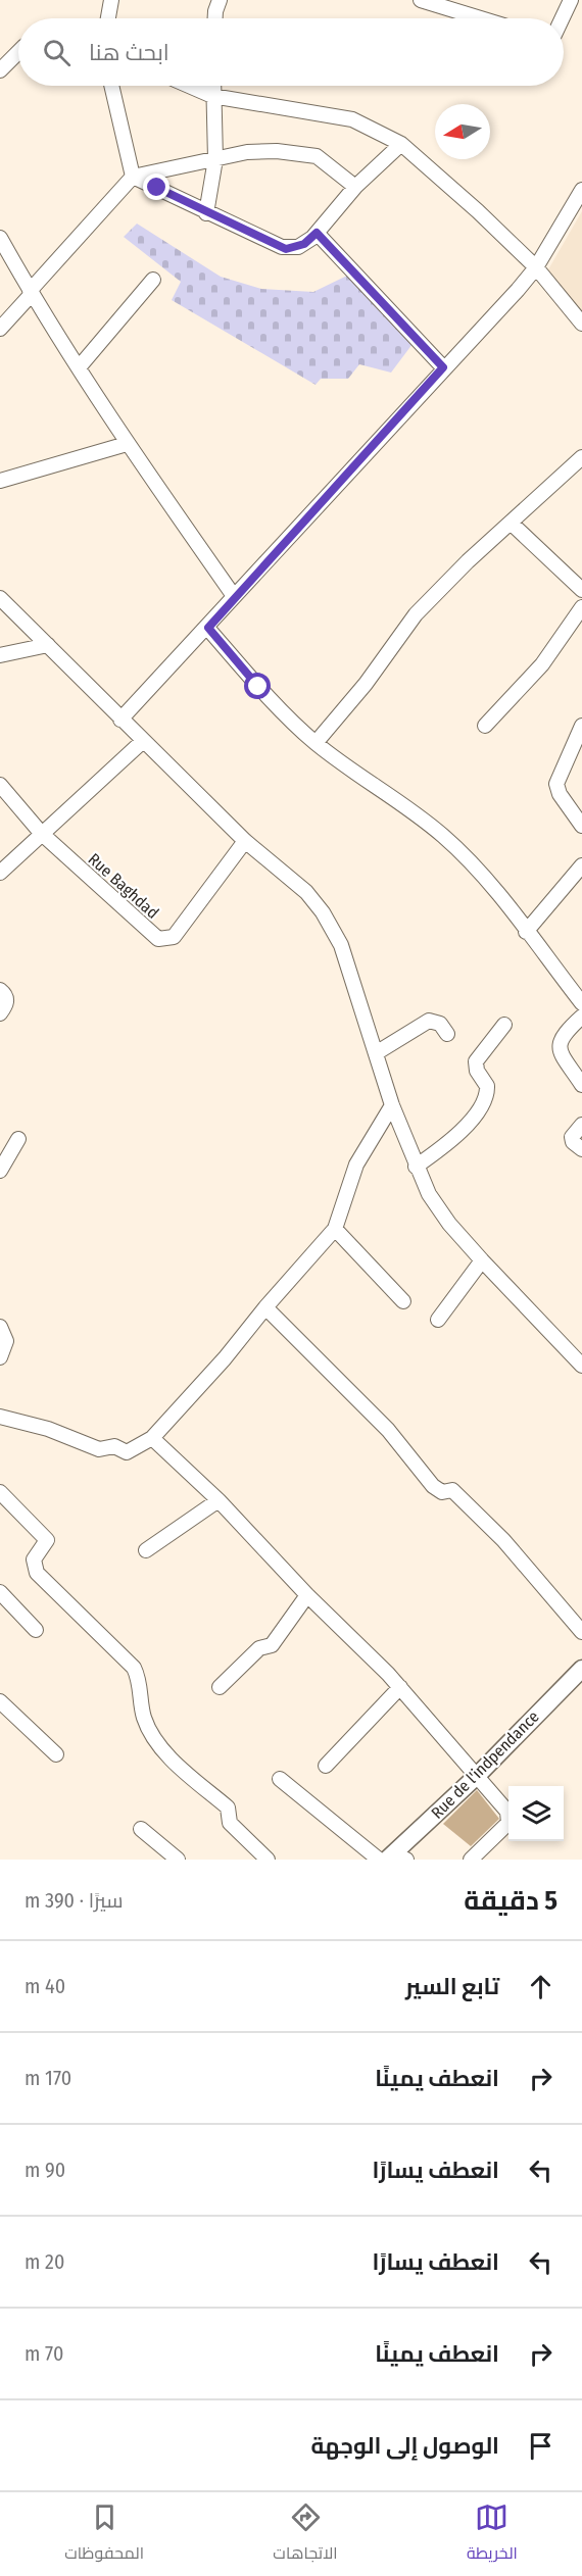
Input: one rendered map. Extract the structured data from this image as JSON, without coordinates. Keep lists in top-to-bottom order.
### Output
{
  "streets": {
    "street": ["Rue Baghdad", "Rue de l'indpendance"]
  },
  "north": "left",
  "page": {
    "search": "ابحث هنا",
    "heading": ["5 دقيقة", "سيرًا · 390 m"],
    "list": [
      ["تابع السير", "40 m"],
      ["انعطف يمينًا", "170 m"],
      ["انعطف يسارًا", "90 m"],
      ["انعطف يسارًا", "20 m"],
      ["انعطف يمينًا", "70 m"],
      "الوصول إلى الوجهة"
    ],
    "nav": ["الخريطة", "الاتجاهات", "المحفوظات"]
  }
}
